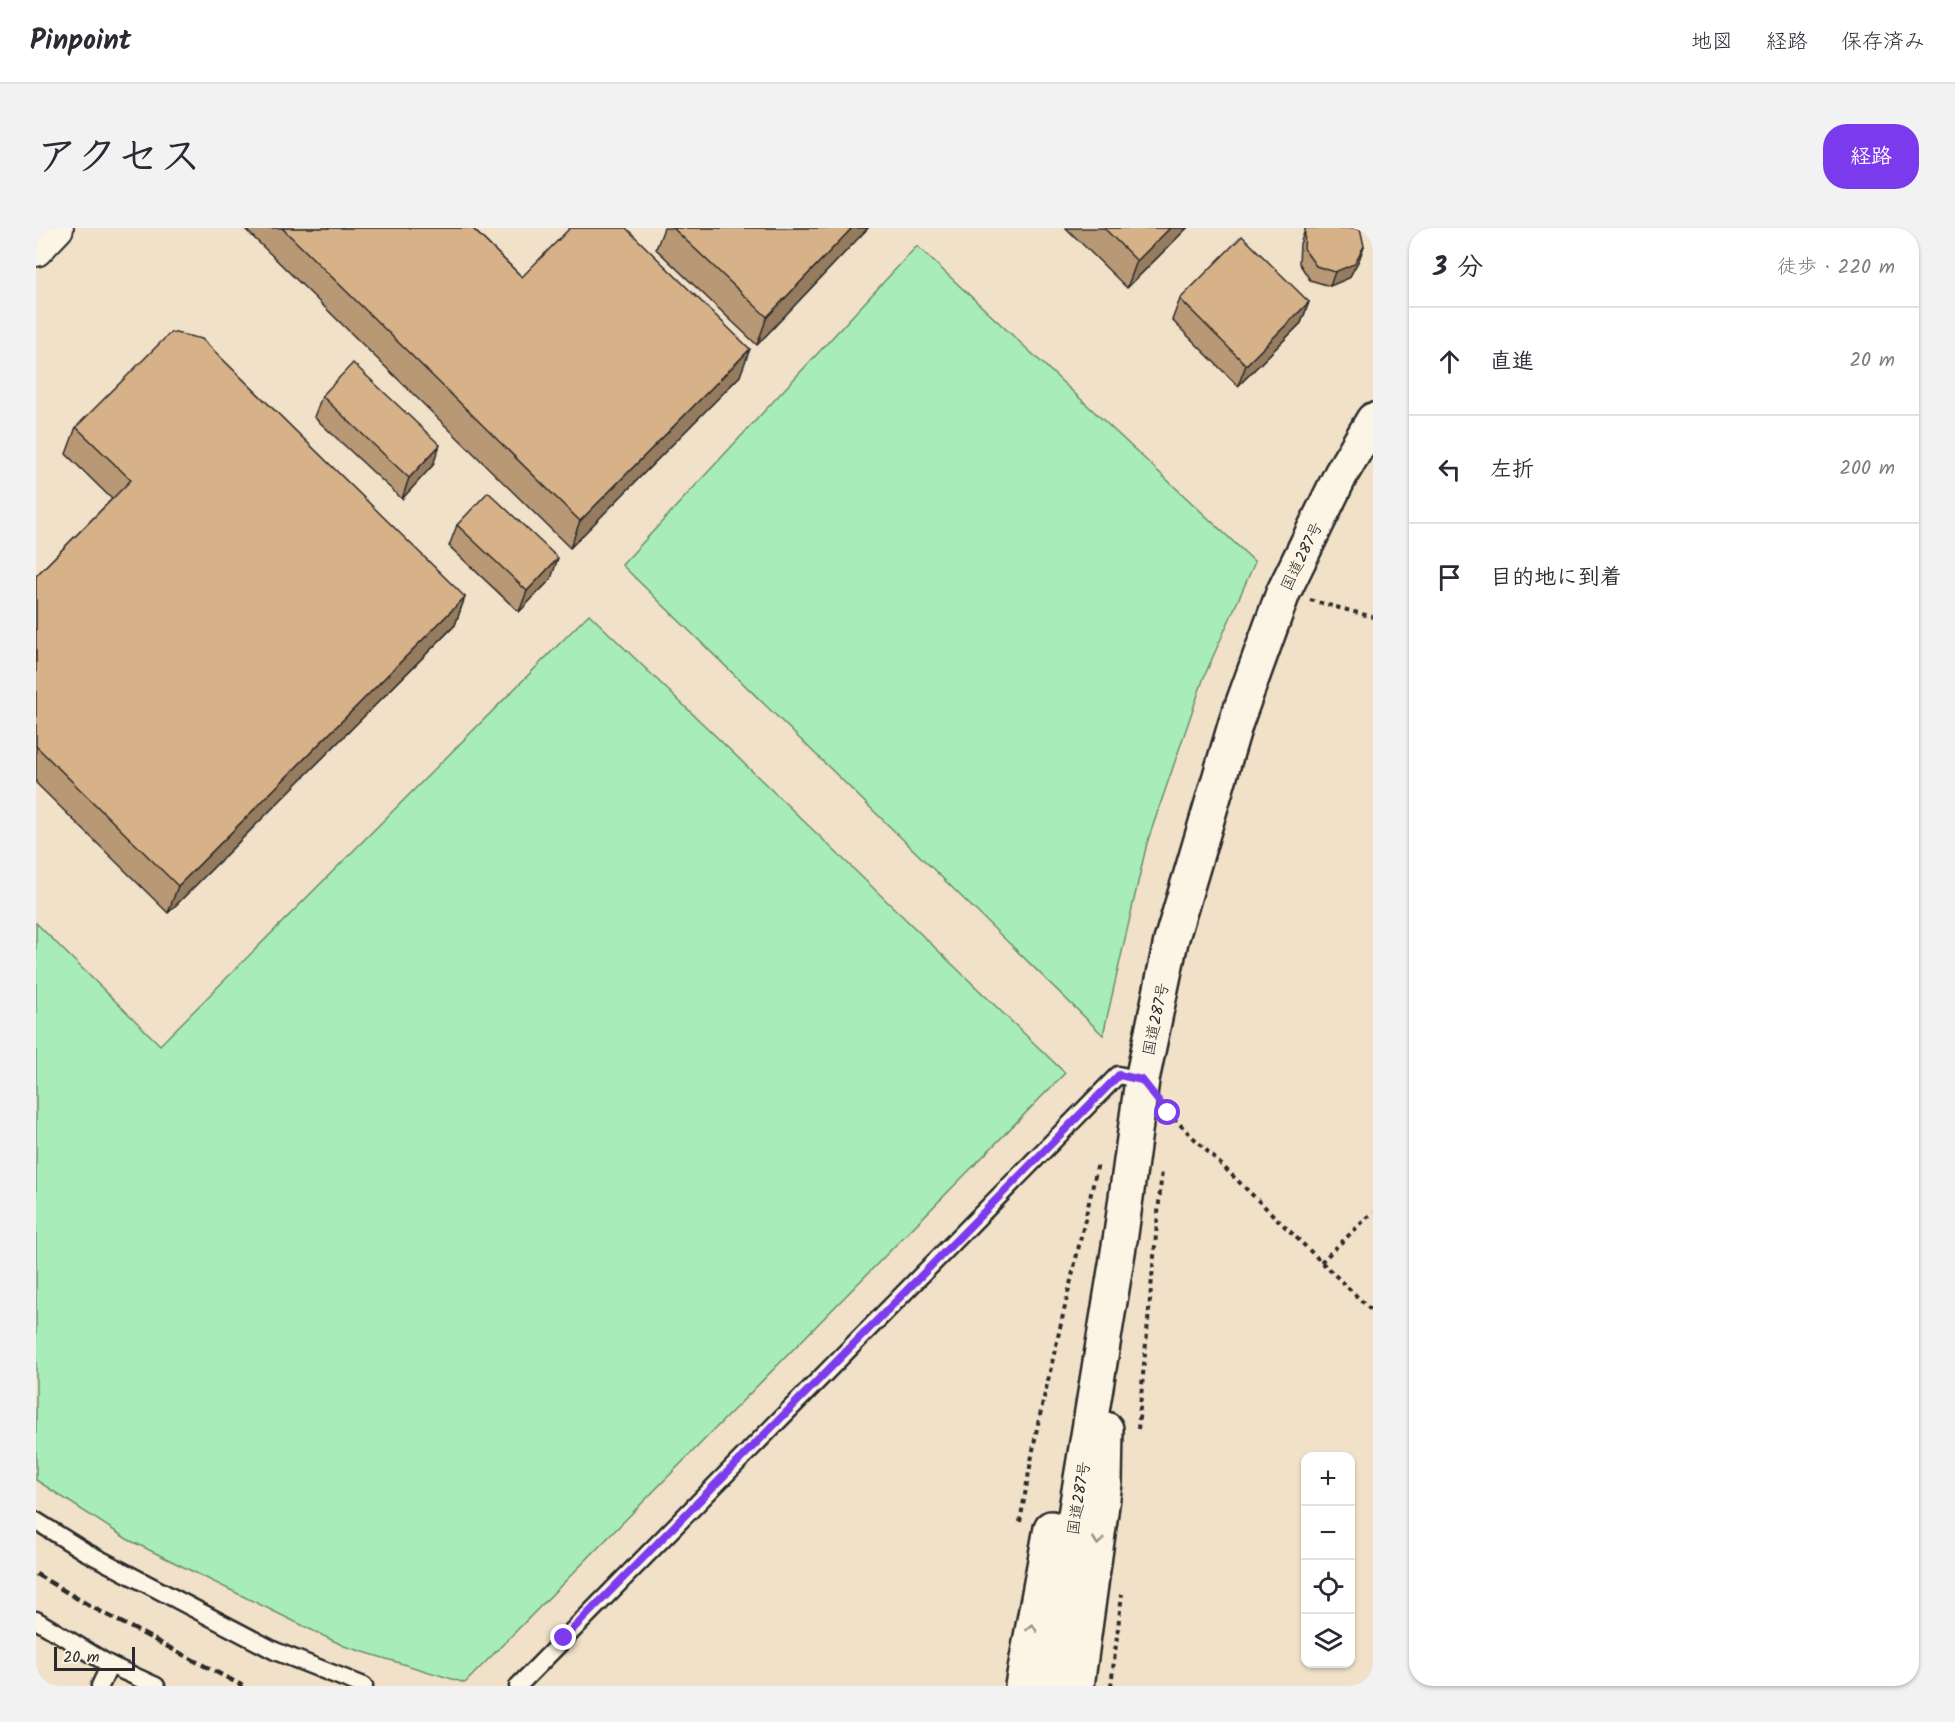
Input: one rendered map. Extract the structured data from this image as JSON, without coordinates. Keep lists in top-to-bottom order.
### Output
{
  "streets": {
    "highway": ["国道287号"]
  },
  "scale_bar": "20 m",
  "page": {
    "header": "Pinpoint",
    "nav": ["地図", "経路", "保存済み"],
    "title": "アクセス",
    "buttons": "経路",
    "heading": ["3 分", "徒歩 · 220 m"],
    "list": [
      ["直進", "20 m"],
      ["左折", "200 m"],
      "目的地に到着"
    ],
    "map_buttons": ["+", "−"],
    "scale": "20 m"
  }
}
